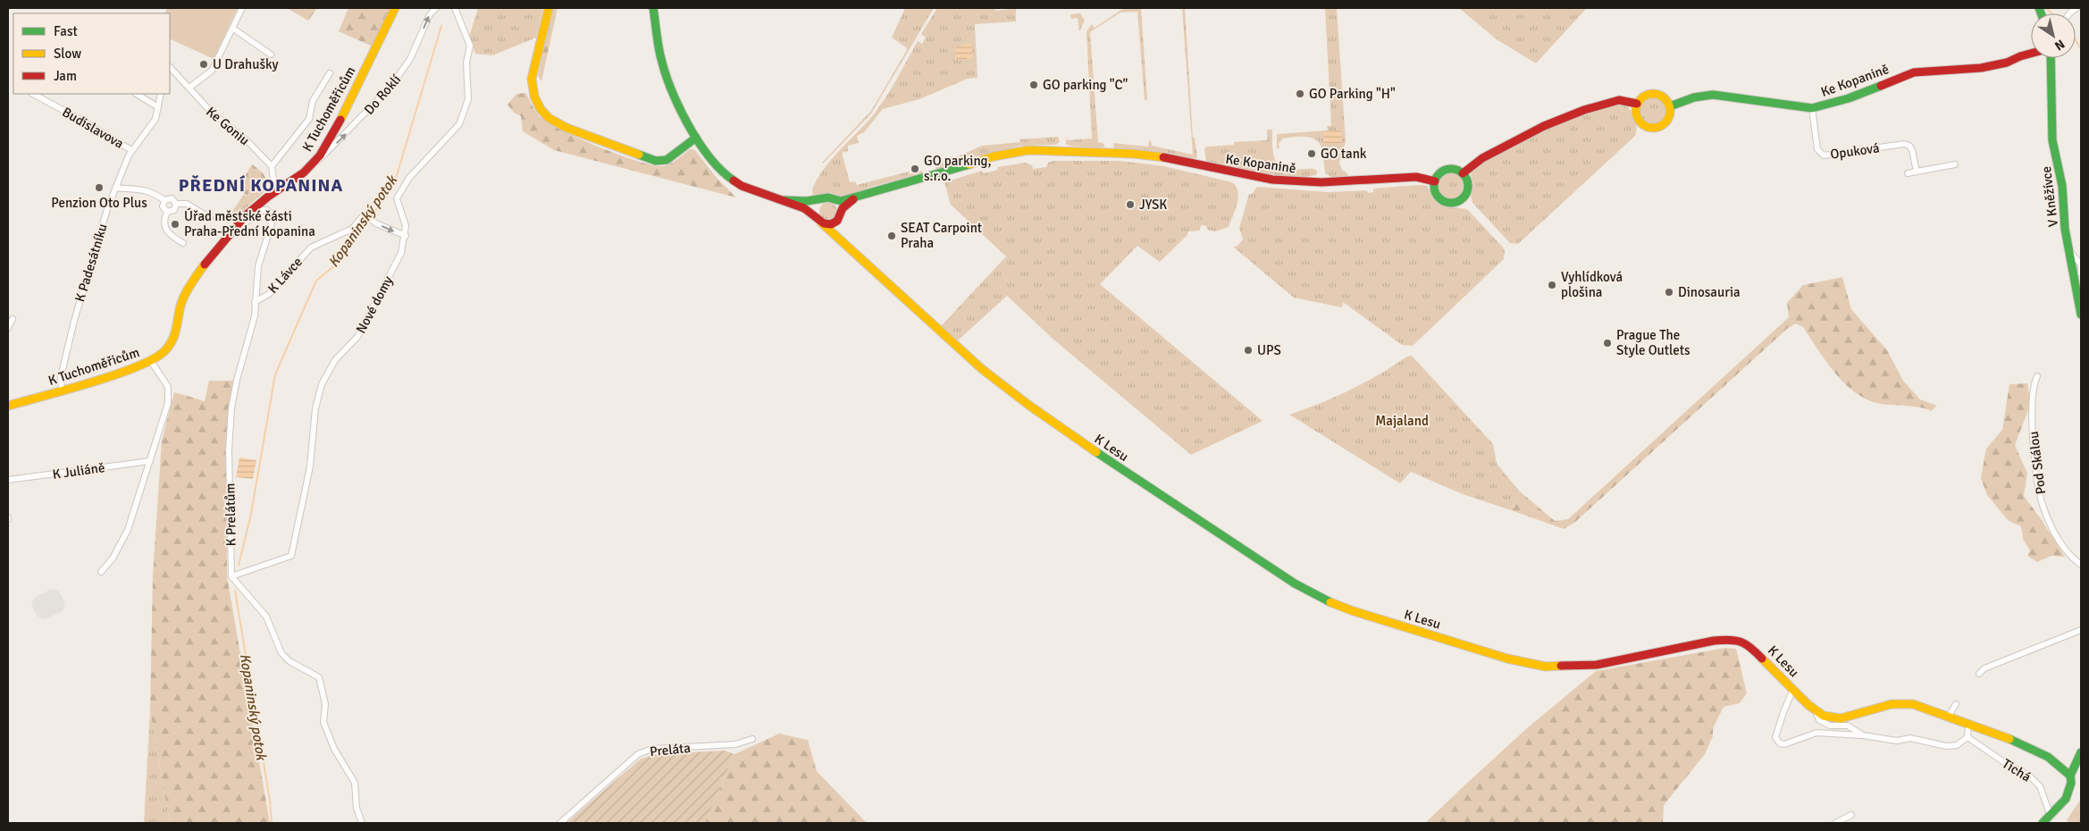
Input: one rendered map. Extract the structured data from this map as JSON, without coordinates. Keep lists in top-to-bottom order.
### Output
{
  "streets": {
    "street": [
      "Ke Kopanině",
      "Do Roklí",
      "K Tuchoměřicům",
      "Ke Goniu",
      "Budislavova",
      "Opuková",
      "V Kněžívce",
      "K Padesátníku",
      "K Lávce",
      "Nové domy",
      "K Lesu",
      "Pod Skálou",
      "K Juliáně",
      "K Prelátům",
      "Preláta",
      "Tichá"
    ]
  },
  "crossings": [
    ["Ke Kopanině", "Opuková"],
    ["Do Roklí", "K Tuchoměřicům"],
    ["K Tuchoměřicům", "K Padesátníku"],
    ["K Tuchoměřicům", "K Prelátům"],
    ["Budislavova", "K Padesátníku"],
    ["K Lávce", "Nové domy"],
    ["K Lávce", "K Prelátům"],
    ["Nové domy", "K Prelátům"]
  ],
  "one_way": ["K Lávce"],
  "districts": ["PŘEDNÍ KOPANINA"],
  "water": ["Kopaninský potok"],
  "parks": ["Majaland"],
  "places": [
    "U Drahušky",
    "GO parking \"C\"",
    "GO Parking \"H\"",
    "GO tank",
    "GO parking, s.r.o.",
    "Penzion Oto Plus",
    "JYSK",
    "Úřad městské části Praha-Přední Kopanina",
    "SEAT Carpoint Praha",
    "Vyhlídková plošina",
    "Dinosauria",
    "Prague The Style Outlets",
    "UPS"
  ],
  "legend": ["Fast", "Slow", "Jam"],
  "north": "bottom right"
}
